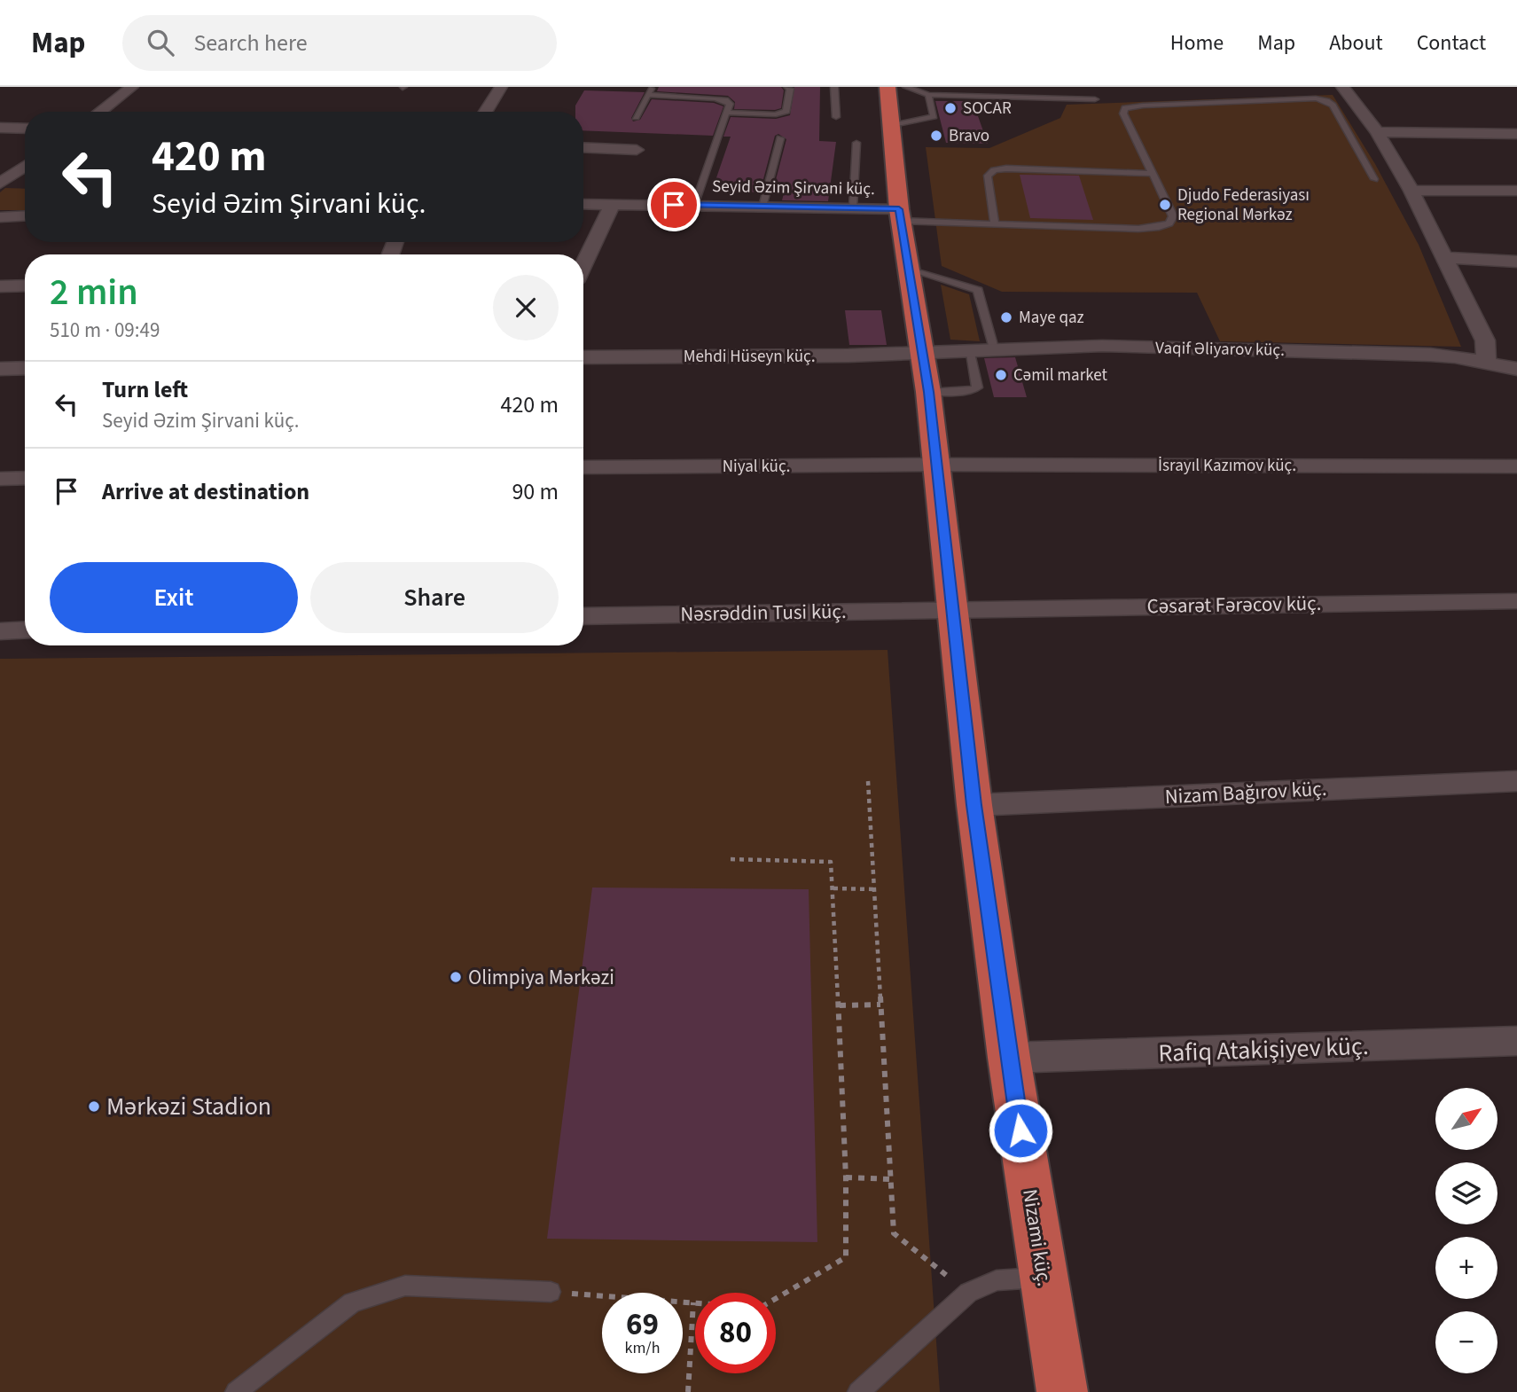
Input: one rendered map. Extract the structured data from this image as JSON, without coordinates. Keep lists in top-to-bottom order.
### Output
{
  "streets": {
    "highway": ["Nizami küç."],
    "street": [
      "Seyid Əzim Şirvani küç.",
      "Vaqif Əliyarov küç.",
      "Mehdi Hüseyn küç.",
      "İsrayıl Kazımov küç.",
      "Niyal küç.",
      "Cəsarət Fərəcov küç.",
      "Nəsrəddin Tusi küç.",
      "Nizam Bağırov küç.",
      "Rafiq Atakişiyev küç."
    ]
  },
  "crossings": [
    ["Seyid Əzim Şirvani küç.", "Nizami küç."],
    ["Vaqif Əliyarov küç.", "Mehdi Hüseyn küç."],
    ["Vaqif Əliyarov küç.", "Nizami küç."],
    ["Mehdi Hüseyn küç.", "Nizami küç."],
    ["İsrayıl Kazımov küç.", "Niyal küç."],
    ["İsrayıl Kazımov küç.", "Nizami küç."],
    ["Niyal küç.", "Nizami küç."],
    ["Cəsarət Fərəcov küç.", "Nəsrəddin Tusi küç."],
    ["Cəsarət Fərəcov küç.", "Nizami küç."],
    ["Nəsrəddin Tusi küç.", "Nizami küç."],
    ["Nizam Bağırov küç.", "Nizami küç."],
    ["Rafiq Atakişiyev küç.", "Nizami küç."]
  ],
  "places": [
    "SOCAR",
    "Bravo",
    "Djudo Federasiyası Regional Mərkəz",
    "Maye qaz",
    "Cəmil market",
    "Olimpiya Mərkəzi",
    "Mərkəzi Stadion"
  ],
  "north": "top right",
  "page": {
    "header": "Map",
    "search": "Search here",
    "nav": [
      "Home",
      "Map",
      "About",
      "Contact"
    ],
    "turn": ["420 m", "Seyid Əzim Şirvani küç."],
    "heading": ["2 min", "510 m · 09:49"],
    "list": [
      {
        "name": "Turn left",
        "note": "Seyid Əzim Şirvani küç.",
        "value": "420 m"
      },
      {
        "name": "Arrive at destination",
        "value": "90 m"
      }
    ],
    "buttons": ["Exit", "Share"],
    "map_buttons": ["+", "−"],
    "speed": "69 km/h",
    "limit": "80"
  }
}
